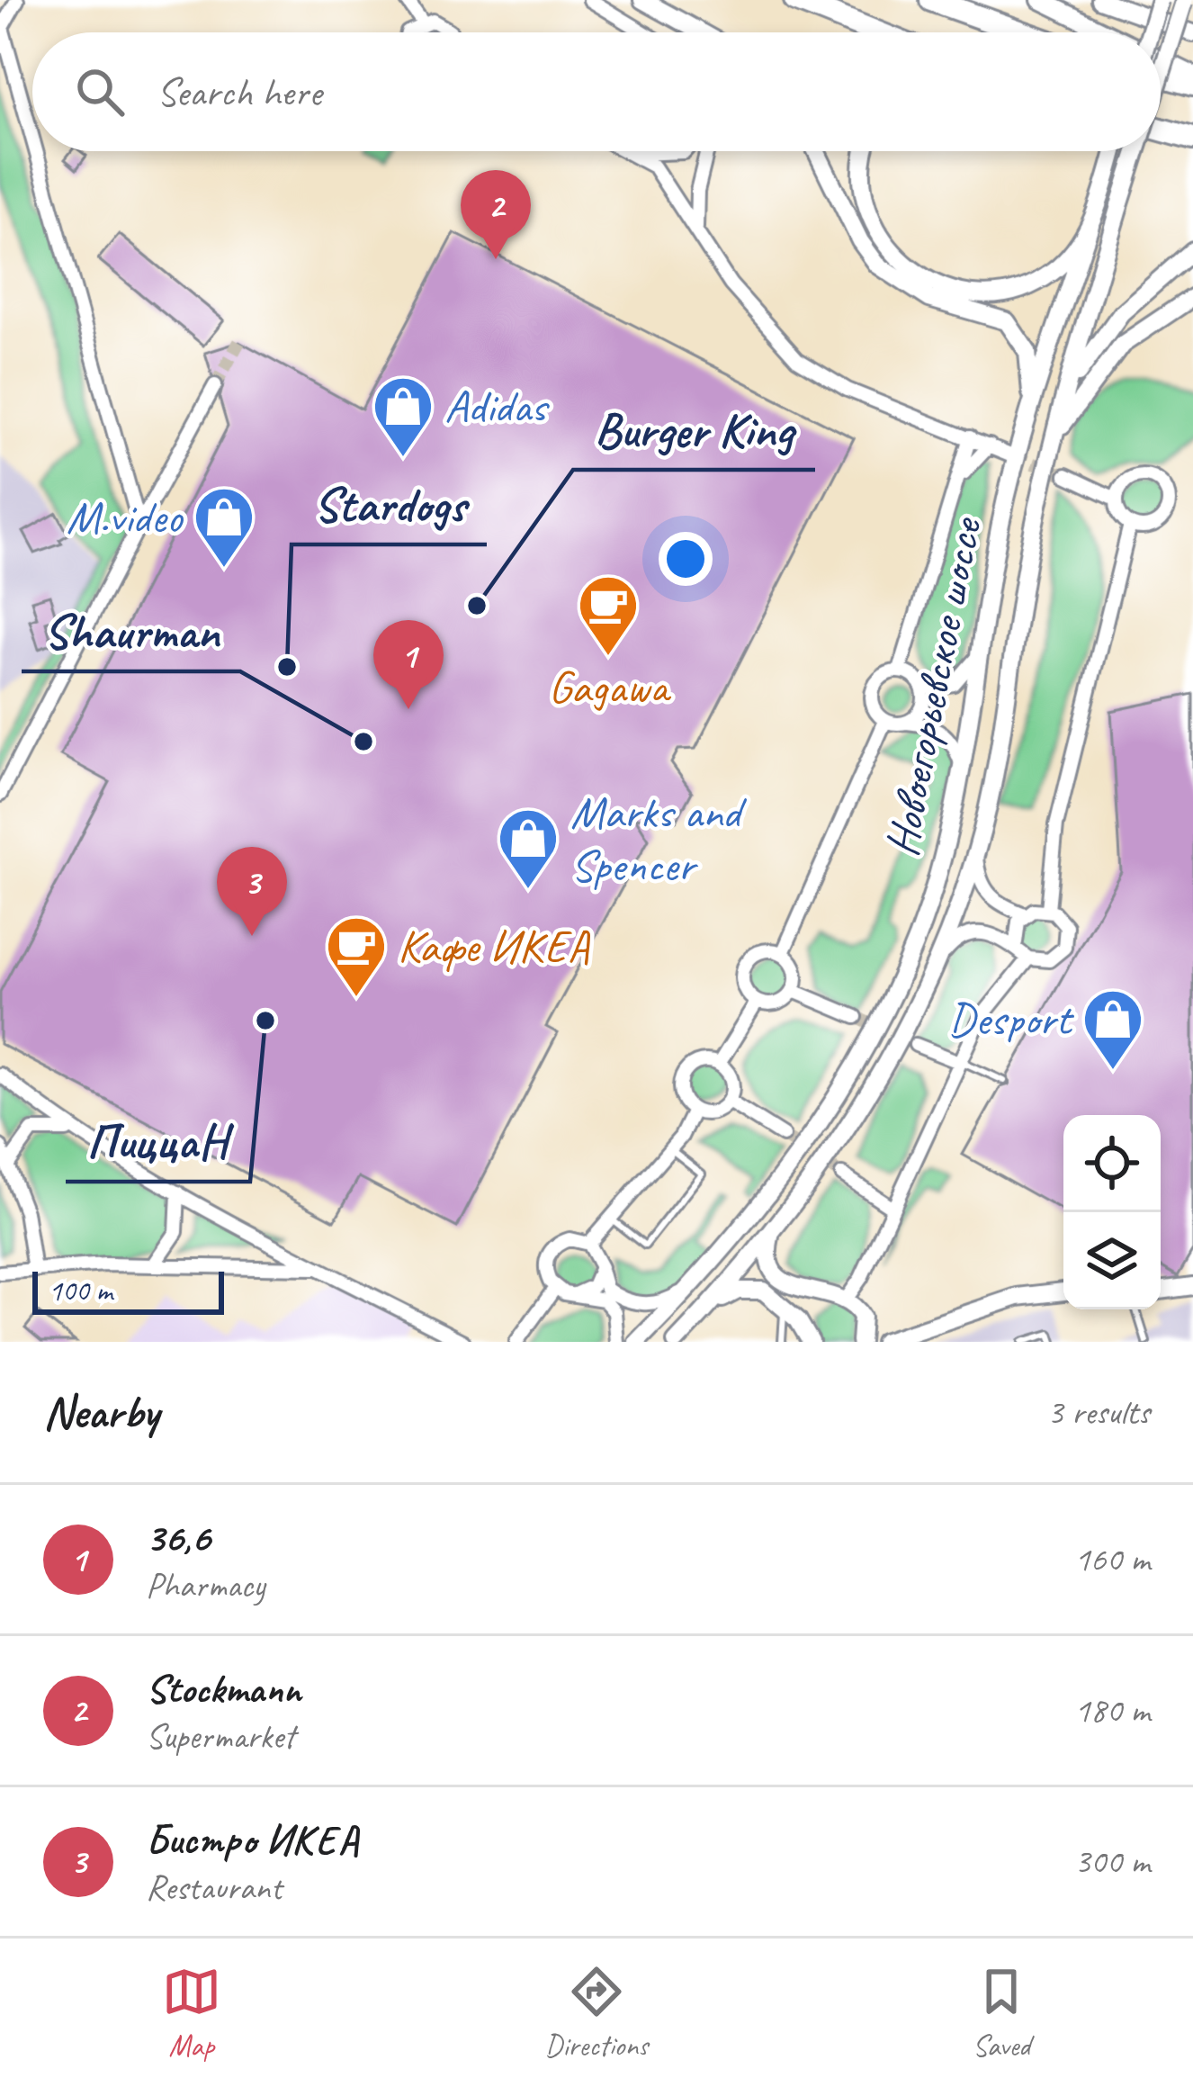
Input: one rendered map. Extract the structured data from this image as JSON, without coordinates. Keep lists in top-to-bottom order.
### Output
{
  "streets": {
    "main road": ["Новоегорьевское шоссе"]
  },
  "places": {
    "shop": [
      "Adidas",
      "M.video",
      "Marks and Spencer",
      "Desport"
    ],
    "other": [
      "Burger King",
      "Stardogs",
      "Shaurman",
      "ПиццаН"
    ],
    "cafe": ["Gagawa", "Кафе ИКЕА"]
  },
  "scale_bar": "100 m",
  "page": {
    "search": "Search here",
    "pins": ["2", "1", "3"],
    "scale": "100 m",
    "heading": ["Nearby", "3 results"],
    "list": [
      {
        "mark": "1",
        "name": "36,6",
        "note": "Pharmacy",
        "value": "160 m"
      },
      {
        "mark": "2",
        "name": "Stockmann",
        "note": "Supermarket",
        "value": "180 m"
      },
      {
        "mark": "3",
        "name": "Бистро ИКЕА",
        "note": "Restaurant",
        "value": "300 m"
      }
    ],
    "nav": ["Map", "Directions", "Saved"]
  }
}
